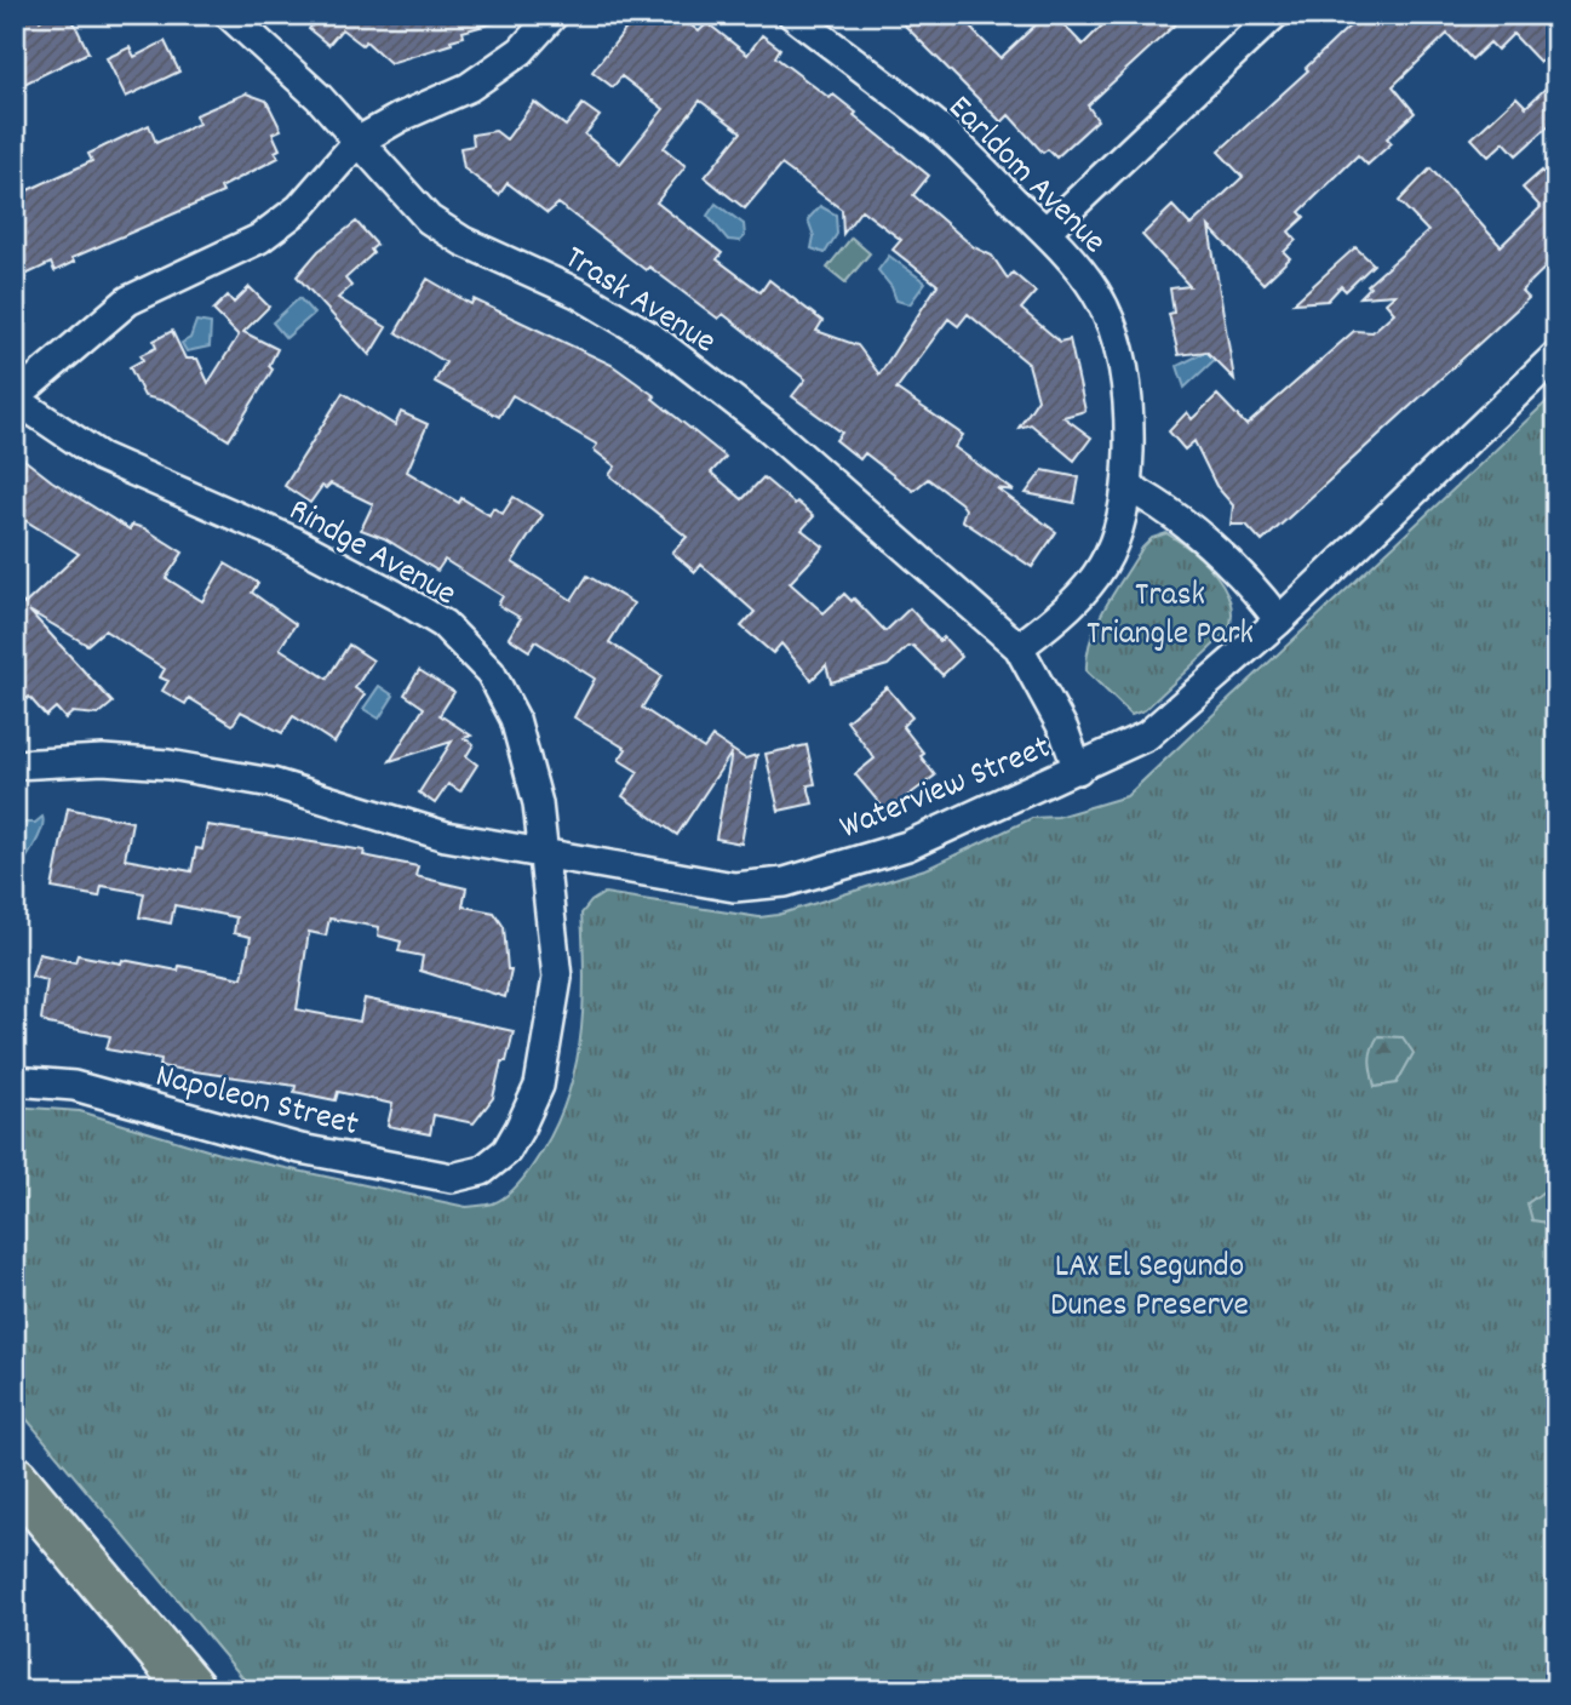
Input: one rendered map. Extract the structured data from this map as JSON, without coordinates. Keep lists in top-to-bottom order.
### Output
{
  "streets": {
    "street": [
      "Earldom Avenue",
      "Trask Avenue",
      "Rindge Avenue",
      "Waterview Street",
      "Napoleon Street"
    ]
  },
  "crossings": [
    ["Earldom Avenue", "Trask Avenue"],
    ["Rindge Avenue", "Waterview Street"],
    ["Rindge Avenue", "Napoleon Street"]
  ],
  "parks": ["Trask Triangle Park", "LAX El Segundo Dunes Preserve"]
}
